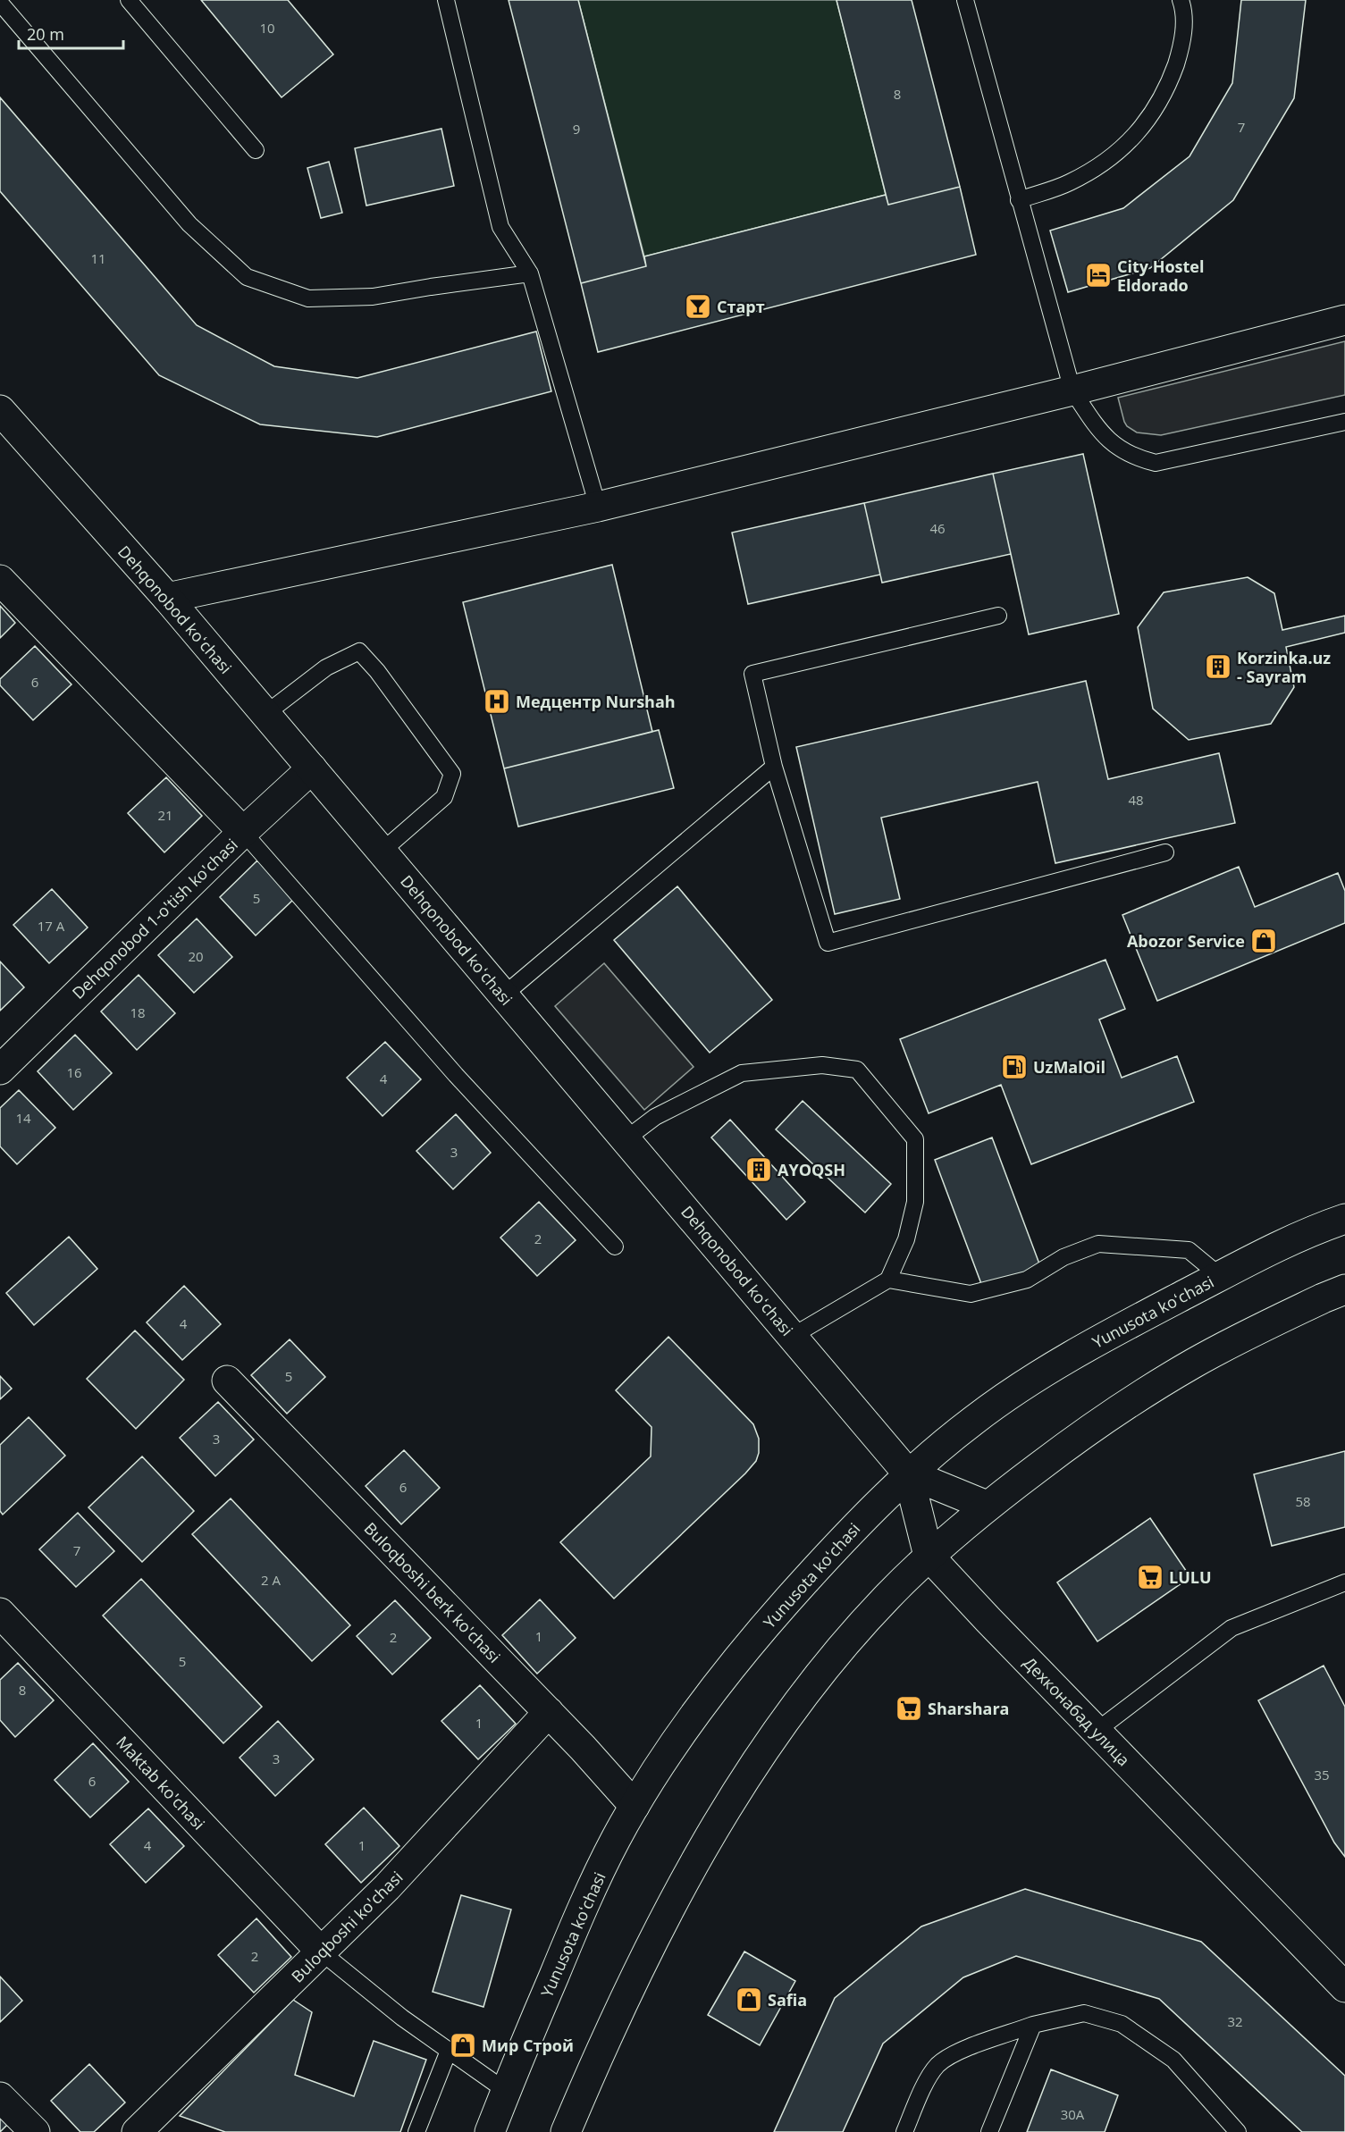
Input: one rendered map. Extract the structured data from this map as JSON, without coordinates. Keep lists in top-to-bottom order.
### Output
{
  "streets": {
    "street": [
      "Dehqonobod koʻchasi",
      "Dehqonobod 1-o'tish ko'chasi",
      "Yunusota koʻchasi",
      "Buloqboshi berk ko'chasi",
      "Дехконабад улица",
      "Maktab ko'chasi",
      "Buloqboshi ko'chasi"
    ]
  },
  "crossings": [
    ["Dehqonobod koʻchasi", "Dehqonobod 1-o'tish ko'chasi"],
    ["Dehqonobod koʻchasi", "Yunusota koʻchasi"],
    ["Dehqonobod koʻchasi", "Дехконабад улица"],
    ["Yunusota koʻchasi", "Buloqboshi berk ko'chasi"],
    ["Yunusota koʻchasi", "Дехконабад улица"],
    ["Buloqboshi berk ko'chasi", "Buloqboshi ko'chasi"],
    ["Maktab ko'chasi", "Buloqboshi ko'chasi"]
  ],
  "places": {
    "hotel": ["City Hostel Eldorado"],
    "bar": ["Старт"],
    "building": ["Korzinka.uz - Sayram", "AYOQSH"],
    "hospital": ["Медцентр Nurshah"],
    "shop": ["Abozor Service", "Safia", "Мир Строй"],
    "fuel station": ["UzMalOil"],
    "supermarket": ["LULU", "Sharshara"]
  },
  "house_numbers": [
    "10",
    "8",
    "7",
    "9",
    "11",
    "46",
    "6",
    "48",
    "21",
    "5",
    "17 A",
    "20",
    "18",
    "16",
    "4",
    "14",
    "3",
    "2",
    "4",
    "5",
    "3",
    "6",
    "58",
    "7",
    "2 A",
    "1",
    "2",
    "5",
    "8",
    "1",
    "3",
    "35",
    "6",
    "4",
    "1",
    "2",
    "32",
    "30А"
  ],
  "scale_bar": "20 m"
}
